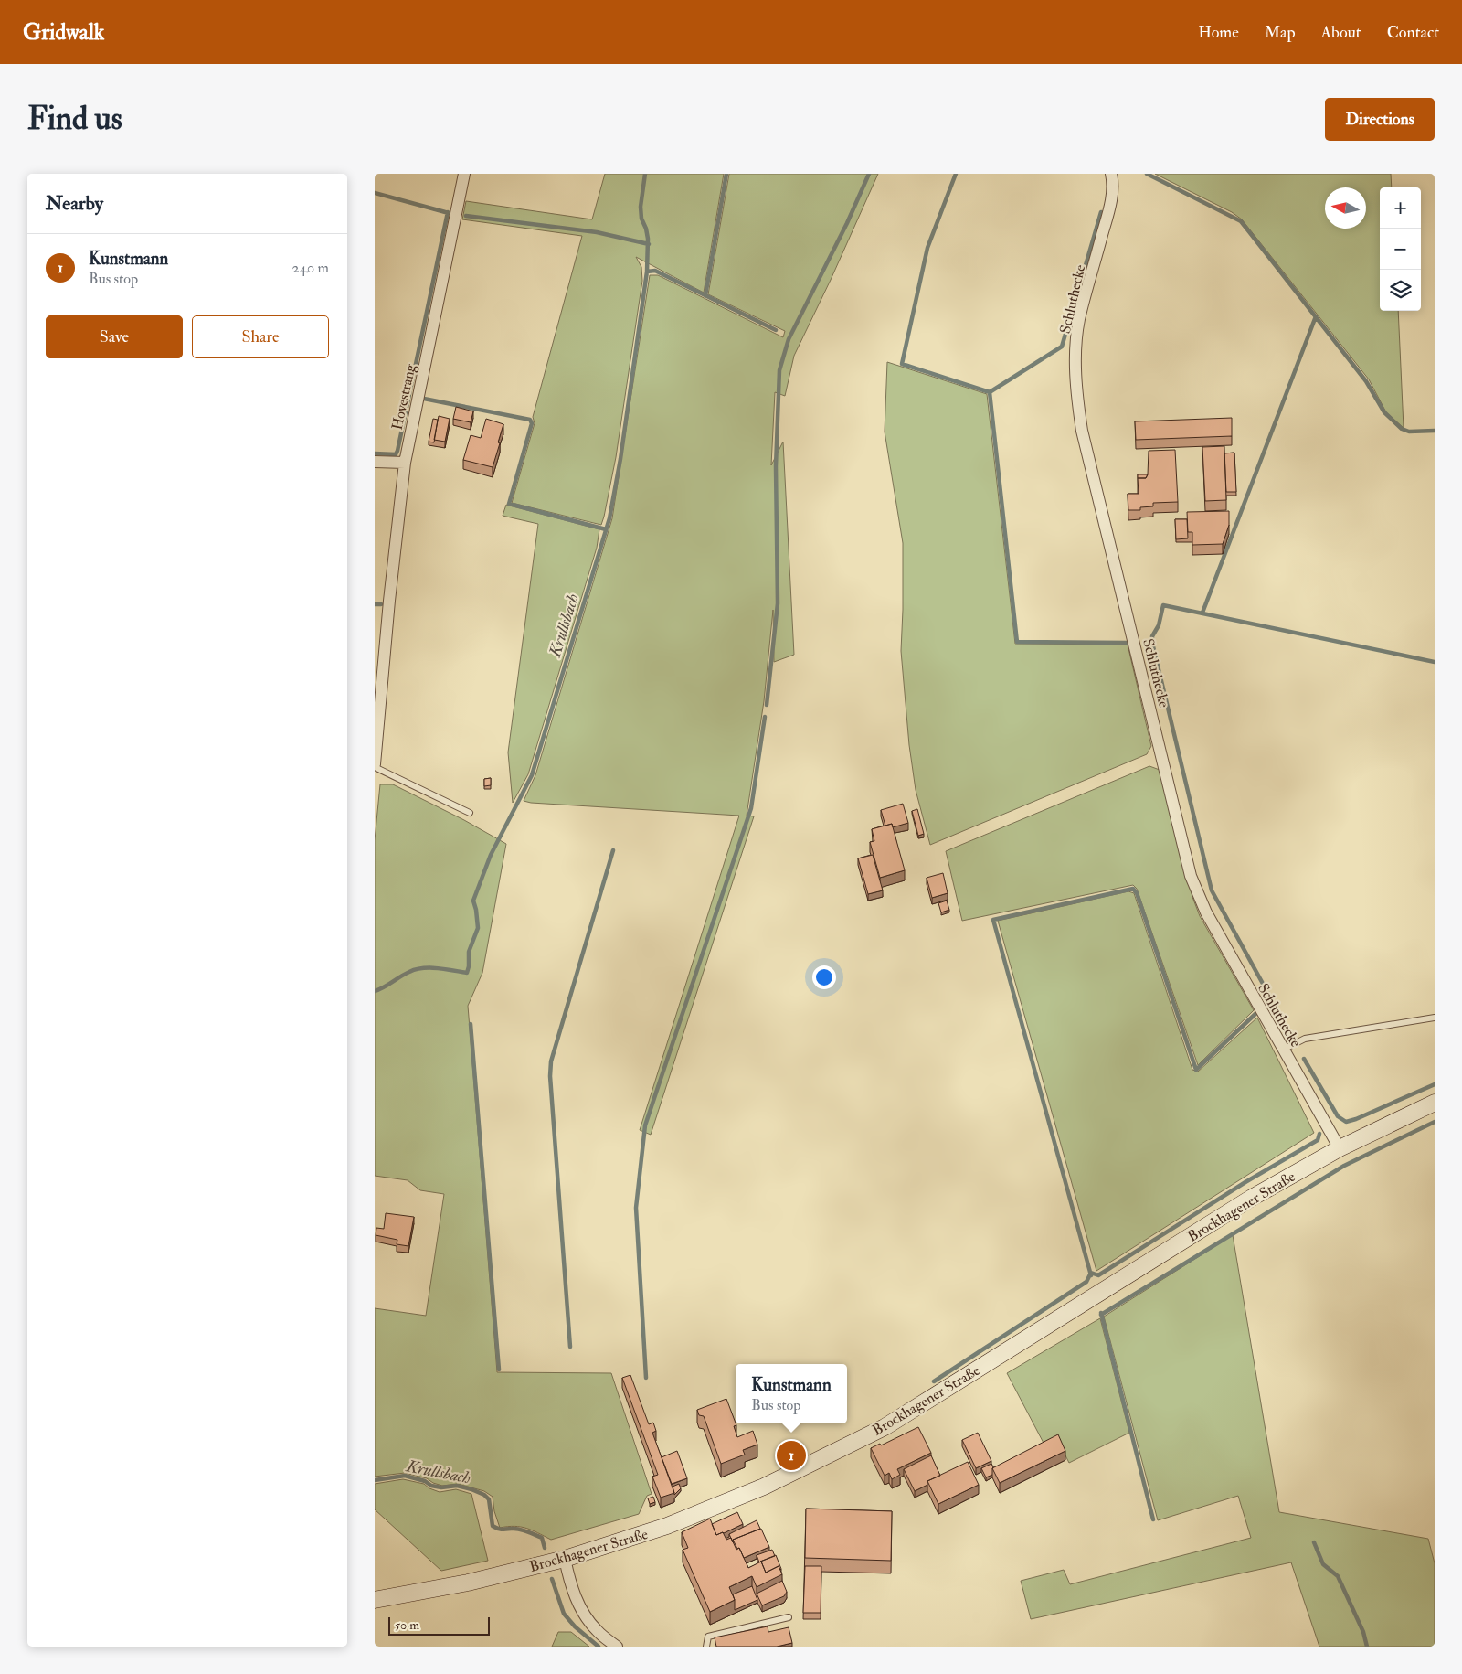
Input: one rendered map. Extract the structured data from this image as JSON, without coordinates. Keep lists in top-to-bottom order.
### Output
{
  "streets": {
    "main road": ["Brockhagener Straße"],
    "street": ["Schluthecke", "Hovestrang"]
  },
  "crossings": [
    ["Schluthecke", "Brockhagener Straße"]
  ],
  "water": ["Krullsbach"],
  "scale_bar": "50 m",
  "north": "left",
  "page": {
    "header": "Gridwalk",
    "nav": [
      "Home",
      "Map",
      "About",
      "Contact"
    ],
    "buttons": [
      "Directions",
      ["Save", "Share"]
    ],
    "title": "Find us",
    "heading": "Nearby",
    "map_buttons": ["+", "−"],
    "list": [
      {
        "mark": "1",
        "name": "Kunstmann",
        "note": "Bus stop",
        "value": "240 m"
      }
    ],
    "popup": ["Kunstmann", "Bus stop"],
    "pins": "1",
    "scale": "50 m"
  }
}
